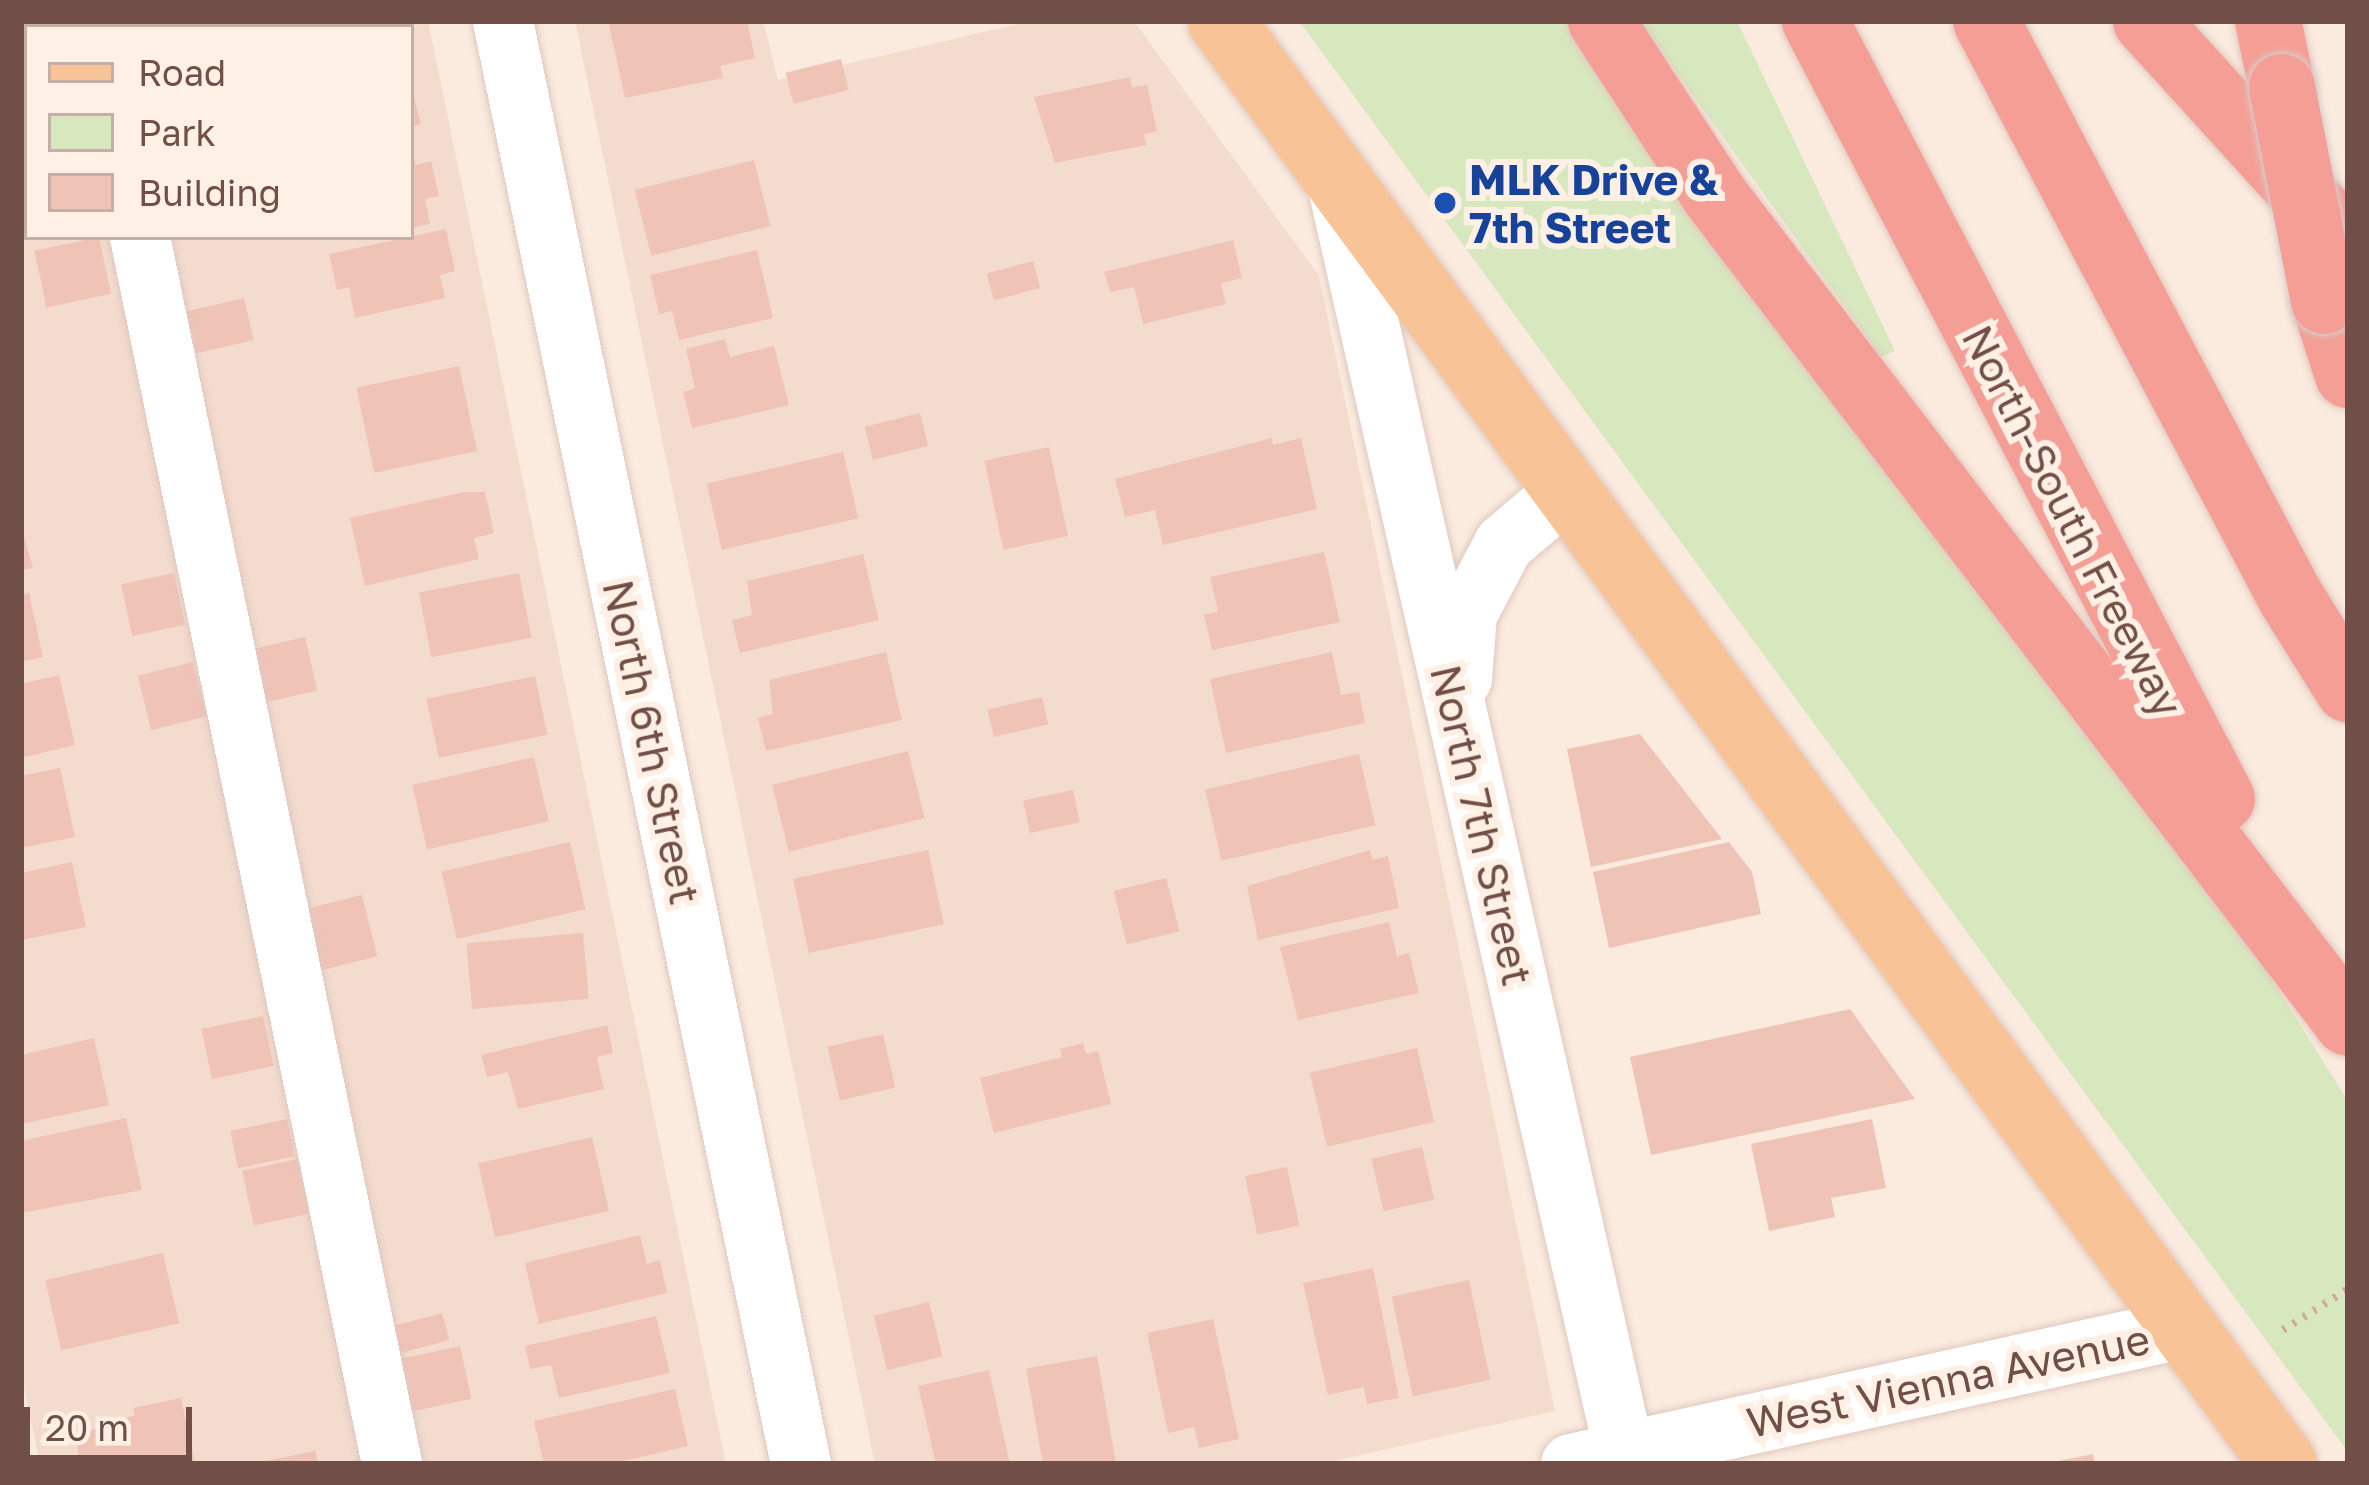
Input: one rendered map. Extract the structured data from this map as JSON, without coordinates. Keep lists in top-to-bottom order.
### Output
{
  "streets": {
    "highway": ["North-South Freeway"],
    "street": ["North 6th Street", "North 7th Street", "West Vienna Avenue"]
  },
  "crossings": [
    ["North 7th Street", "West Vienna Avenue"]
  ],
  "places": ["MLK Drive & 7th Street"],
  "legend": ["Road", "Park", "Building"],
  "scale_bar": "20 m"
}
